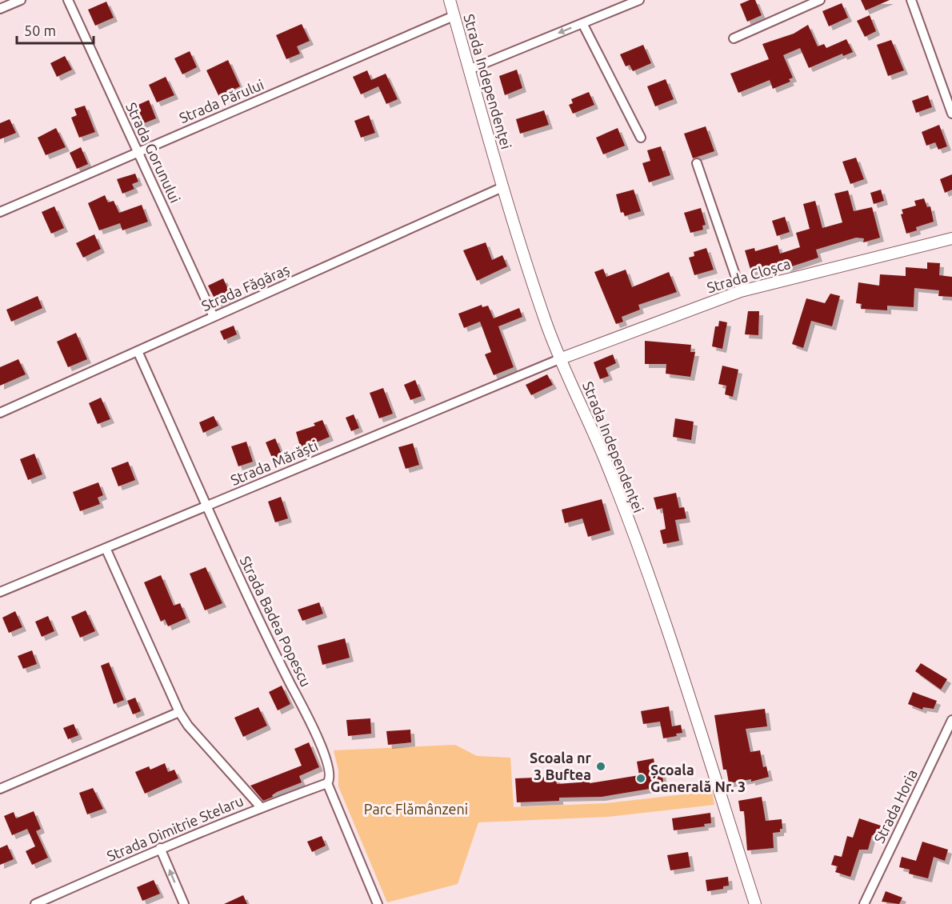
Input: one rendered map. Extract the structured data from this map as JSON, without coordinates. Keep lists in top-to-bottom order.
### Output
{
  "streets": {
    "street": [
      "Strada Independenței",
      "Strada Părului",
      "Strada Gorunului",
      "Strada Cloșca",
      "Strada Făgăraș",
      "Strada Mărăști",
      "Strada Badea Popescu",
      "Strada Horia",
      "Strada Dimitrie Stelaru"
    ]
  },
  "crossings": [
    ["Strada Independenței", "Strada Părului"],
    ["Strada Independenței", "Strada Cloșca"],
    ["Strada Independenței", "Strada Făgăraș"],
    ["Strada Independenței", "Strada Mărăști"],
    ["Strada Părului", "Strada Gorunului"],
    ["Strada Gorunului", "Strada Făgăraș"],
    ["Strada Cloșca", "Strada Mărăști"],
    ["Strada Făgăraș", "Strada Badea Popescu"],
    ["Strada Mărăști", "Strada Badea Popescu"],
    ["Strada Badea Popescu", "Strada Dimitrie Stelaru"]
  ],
  "parks": ["Parc Flămânzeni"],
  "places": ["Scoala nr 3 Buftea", "Școala Generală Nr. 3"],
  "scale_bar": "50 m"
}
